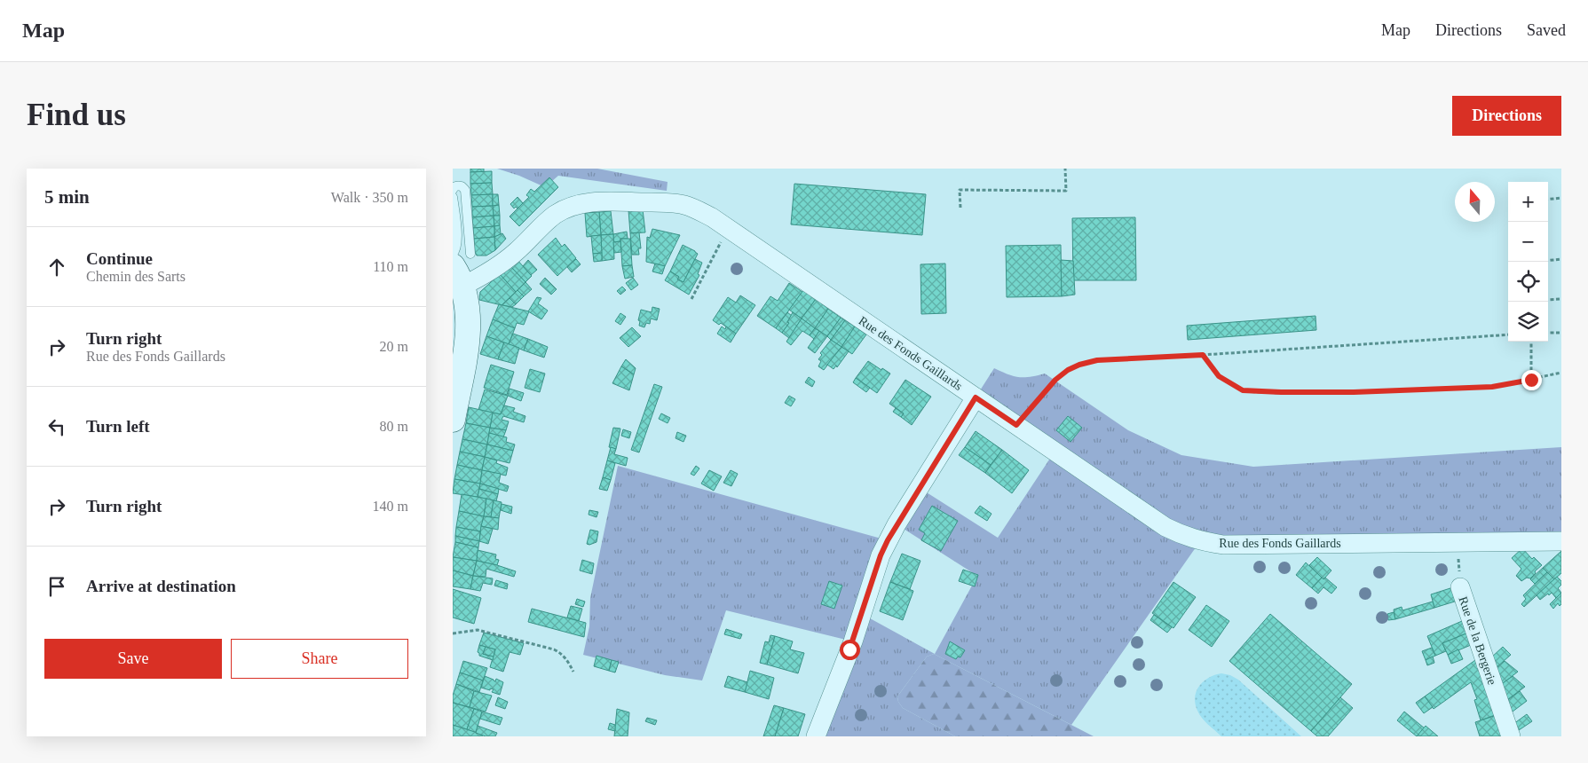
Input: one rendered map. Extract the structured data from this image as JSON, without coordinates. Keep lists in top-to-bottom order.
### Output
{
  "streets": {
    "street": ["Rue des Fonds Gaillards", "Rue de la Bergerie"]
  },
  "crossings": [
    ["Rue des Fonds Gaillards", "Rue de la Bergerie"]
  ],
  "north": "top",
  "page": {
    "header": "Map",
    "nav": ["Map", "Directions", "Saved"],
    "buttons": [
      "Directions",
      ["Save", "Share"]
    ],
    "title": "Find us",
    "heading": ["5 min", "Walk · 350 m"],
    "map_buttons": ["+", "−"],
    "list": [
      ["Continue", "Chemin des Sarts", "110 m"],
      ["Turn right", "Rue des Fonds Gaillards", "20 m"],
      ["Turn left", "80 m"],
      ["Turn right", "140 m"],
      "Arrive at destination"
    ]
  }
}
